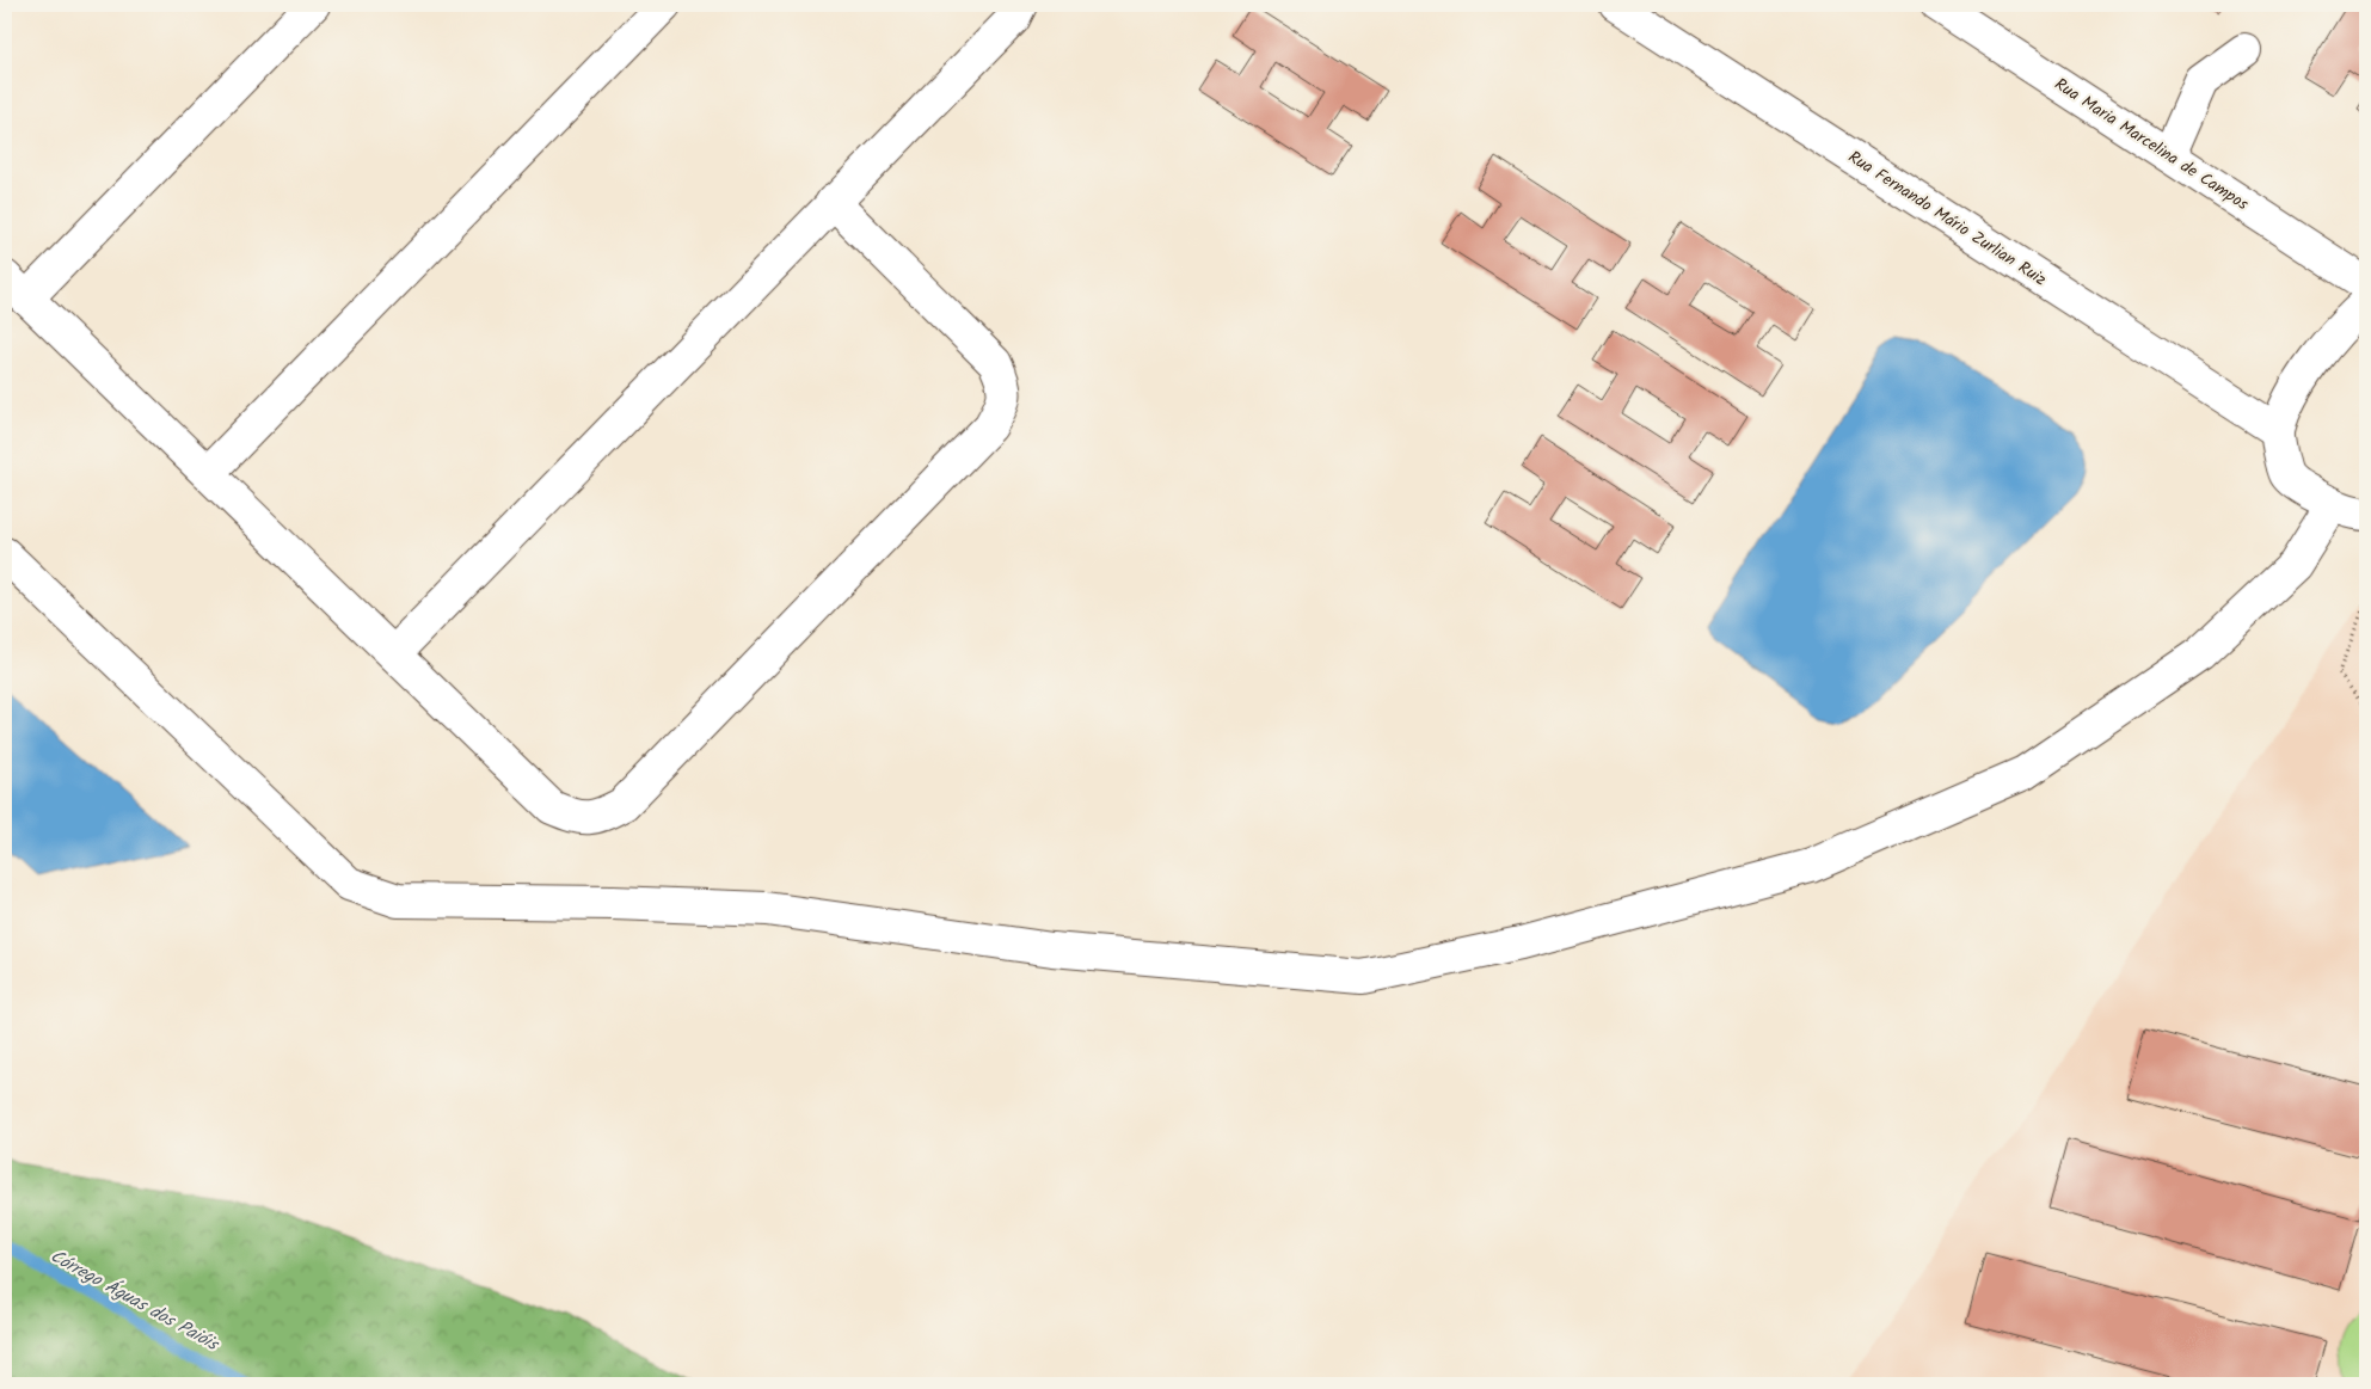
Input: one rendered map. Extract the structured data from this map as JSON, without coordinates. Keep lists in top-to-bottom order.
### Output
{
  "streets": {
    "street": ["Rua Maria Marcelina de Campos", "Rua Fernando Mário Zurlian Ruiz"]
  },
  "water": ["Córrego Águas dos Paióis"]
}
